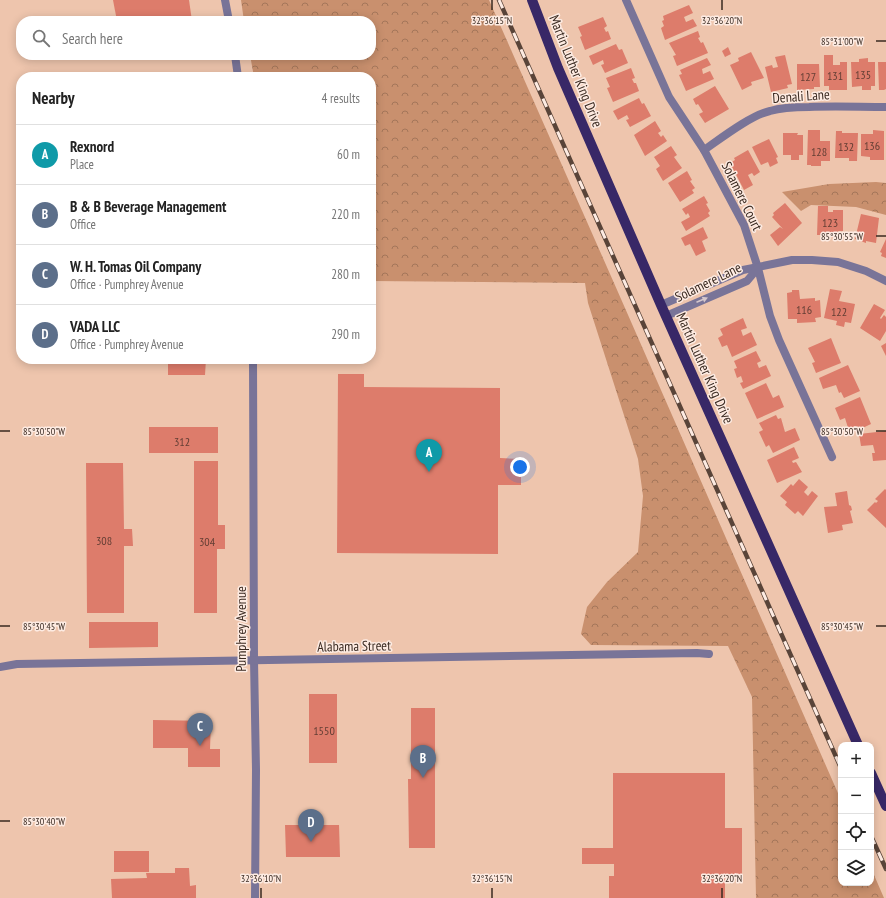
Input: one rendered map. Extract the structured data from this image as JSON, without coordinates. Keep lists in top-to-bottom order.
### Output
{
  "streets": {
    "main road": ["Martin Luther King Drive"],
    "street": [
      "Denali Lane",
      "Solamere Court",
      "Solamere Lane",
      "Pumphrey Avenue",
      "Alabama Street"
    ]
  },
  "crossings": [
    ["Martin Luther King Drive", "Solamere Lane"],
    ["Denali Lane", "Solamere Court"],
    ["Solamere Court", "Solamere Lane"],
    ["Pumphrey Avenue", "Alabama Street"]
  ],
  "house_numbers": [
    "135",
    "131",
    "127",
    "136",
    "132",
    "128",
    "123",
    "116",
    "122",
    "312",
    "308",
    "304",
    "1550"
  ],
  "page": {
    "search": "Search here",
    "heading": ["Nearby", "4 results"],
    "list": [
      {
        "mark": "A",
        "name": "Rexnord",
        "note": "Place",
        "value": "60 m"
      },
      {
        "mark": "B",
        "name": "B & B Beverage Management",
        "note": "Office",
        "value": "220 m"
      },
      {
        "mark": "C",
        "name": "W. H. Tomas Oil Company",
        "note": "Office · Pumphrey Avenue",
        "value": "280 m"
      },
      {
        "mark": "D",
        "name": "VADA LLC",
        "note": "Office · Pumphrey Avenue",
        "value": "290 m"
      }
    ],
    "pins": [
      "A",
      "C",
      "B",
      "D"
    ],
    "map_buttons": ["+", "−"]
  },
  "coordinates": [
    "32°36'15\"N",
    "32°36'20\"N",
    "85°31'00\"W",
    "85°30'55\"W",
    "85°30'50\"W",
    "85°30'45\"W",
    "85°30'40\"W",
    "32°36'10\"N"
  ]
}
